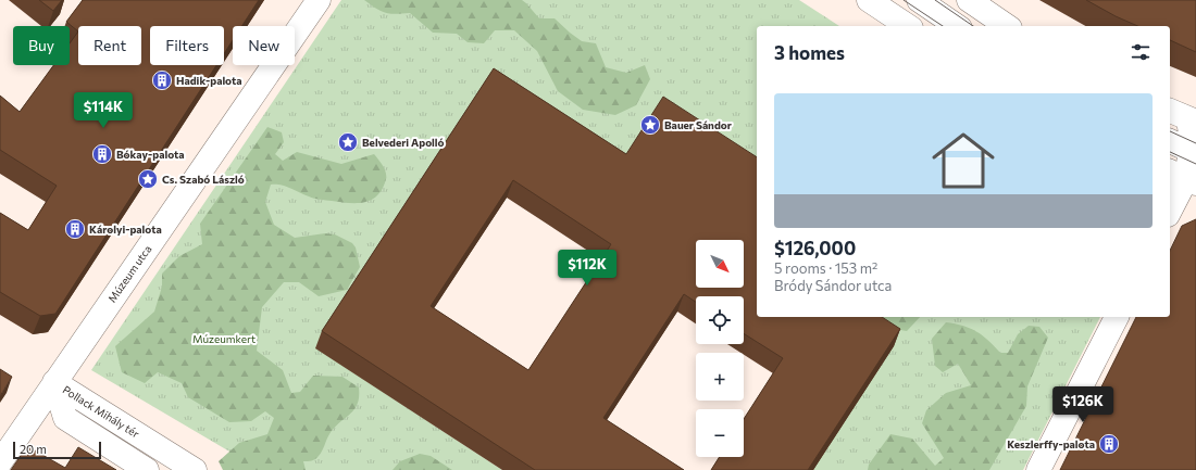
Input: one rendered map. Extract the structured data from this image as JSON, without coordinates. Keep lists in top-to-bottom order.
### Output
{
  "streets": {
    "street": ["Múzeum utca", "Pollack Mihály tér"]
  },
  "crossings": [
    ["Múzeum utca", "Pollack Mihály tér"]
  ],
  "parks": ["Múzeumkert"],
  "places": {
    "building": [
      "Hadik-palota",
      "Bókay-palota",
      "Károlyi-palota",
      "Keszlerffy-palota"
    ],
    "place": ["Bauer Sándor", "Belvederi Apolló", "Cs. Szabó László"]
  },
  "scale_bar": "20 m",
  "north": "bottom right",
  "page": {
    "chip": [
      "Buy",
      "Rent",
      "Filters",
      "New"
    ],
    "heading": "3 homes",
    "list": [
      {
        "name": "$126,000",
        "note": "5 rooms · 153 m² · Bródy Sándor utca"
      }
    ],
    "price": ["$114K", "$112K", "$126K"],
    "map_buttons": ["+", "−"],
    "scale": "20 m"
  }
}
